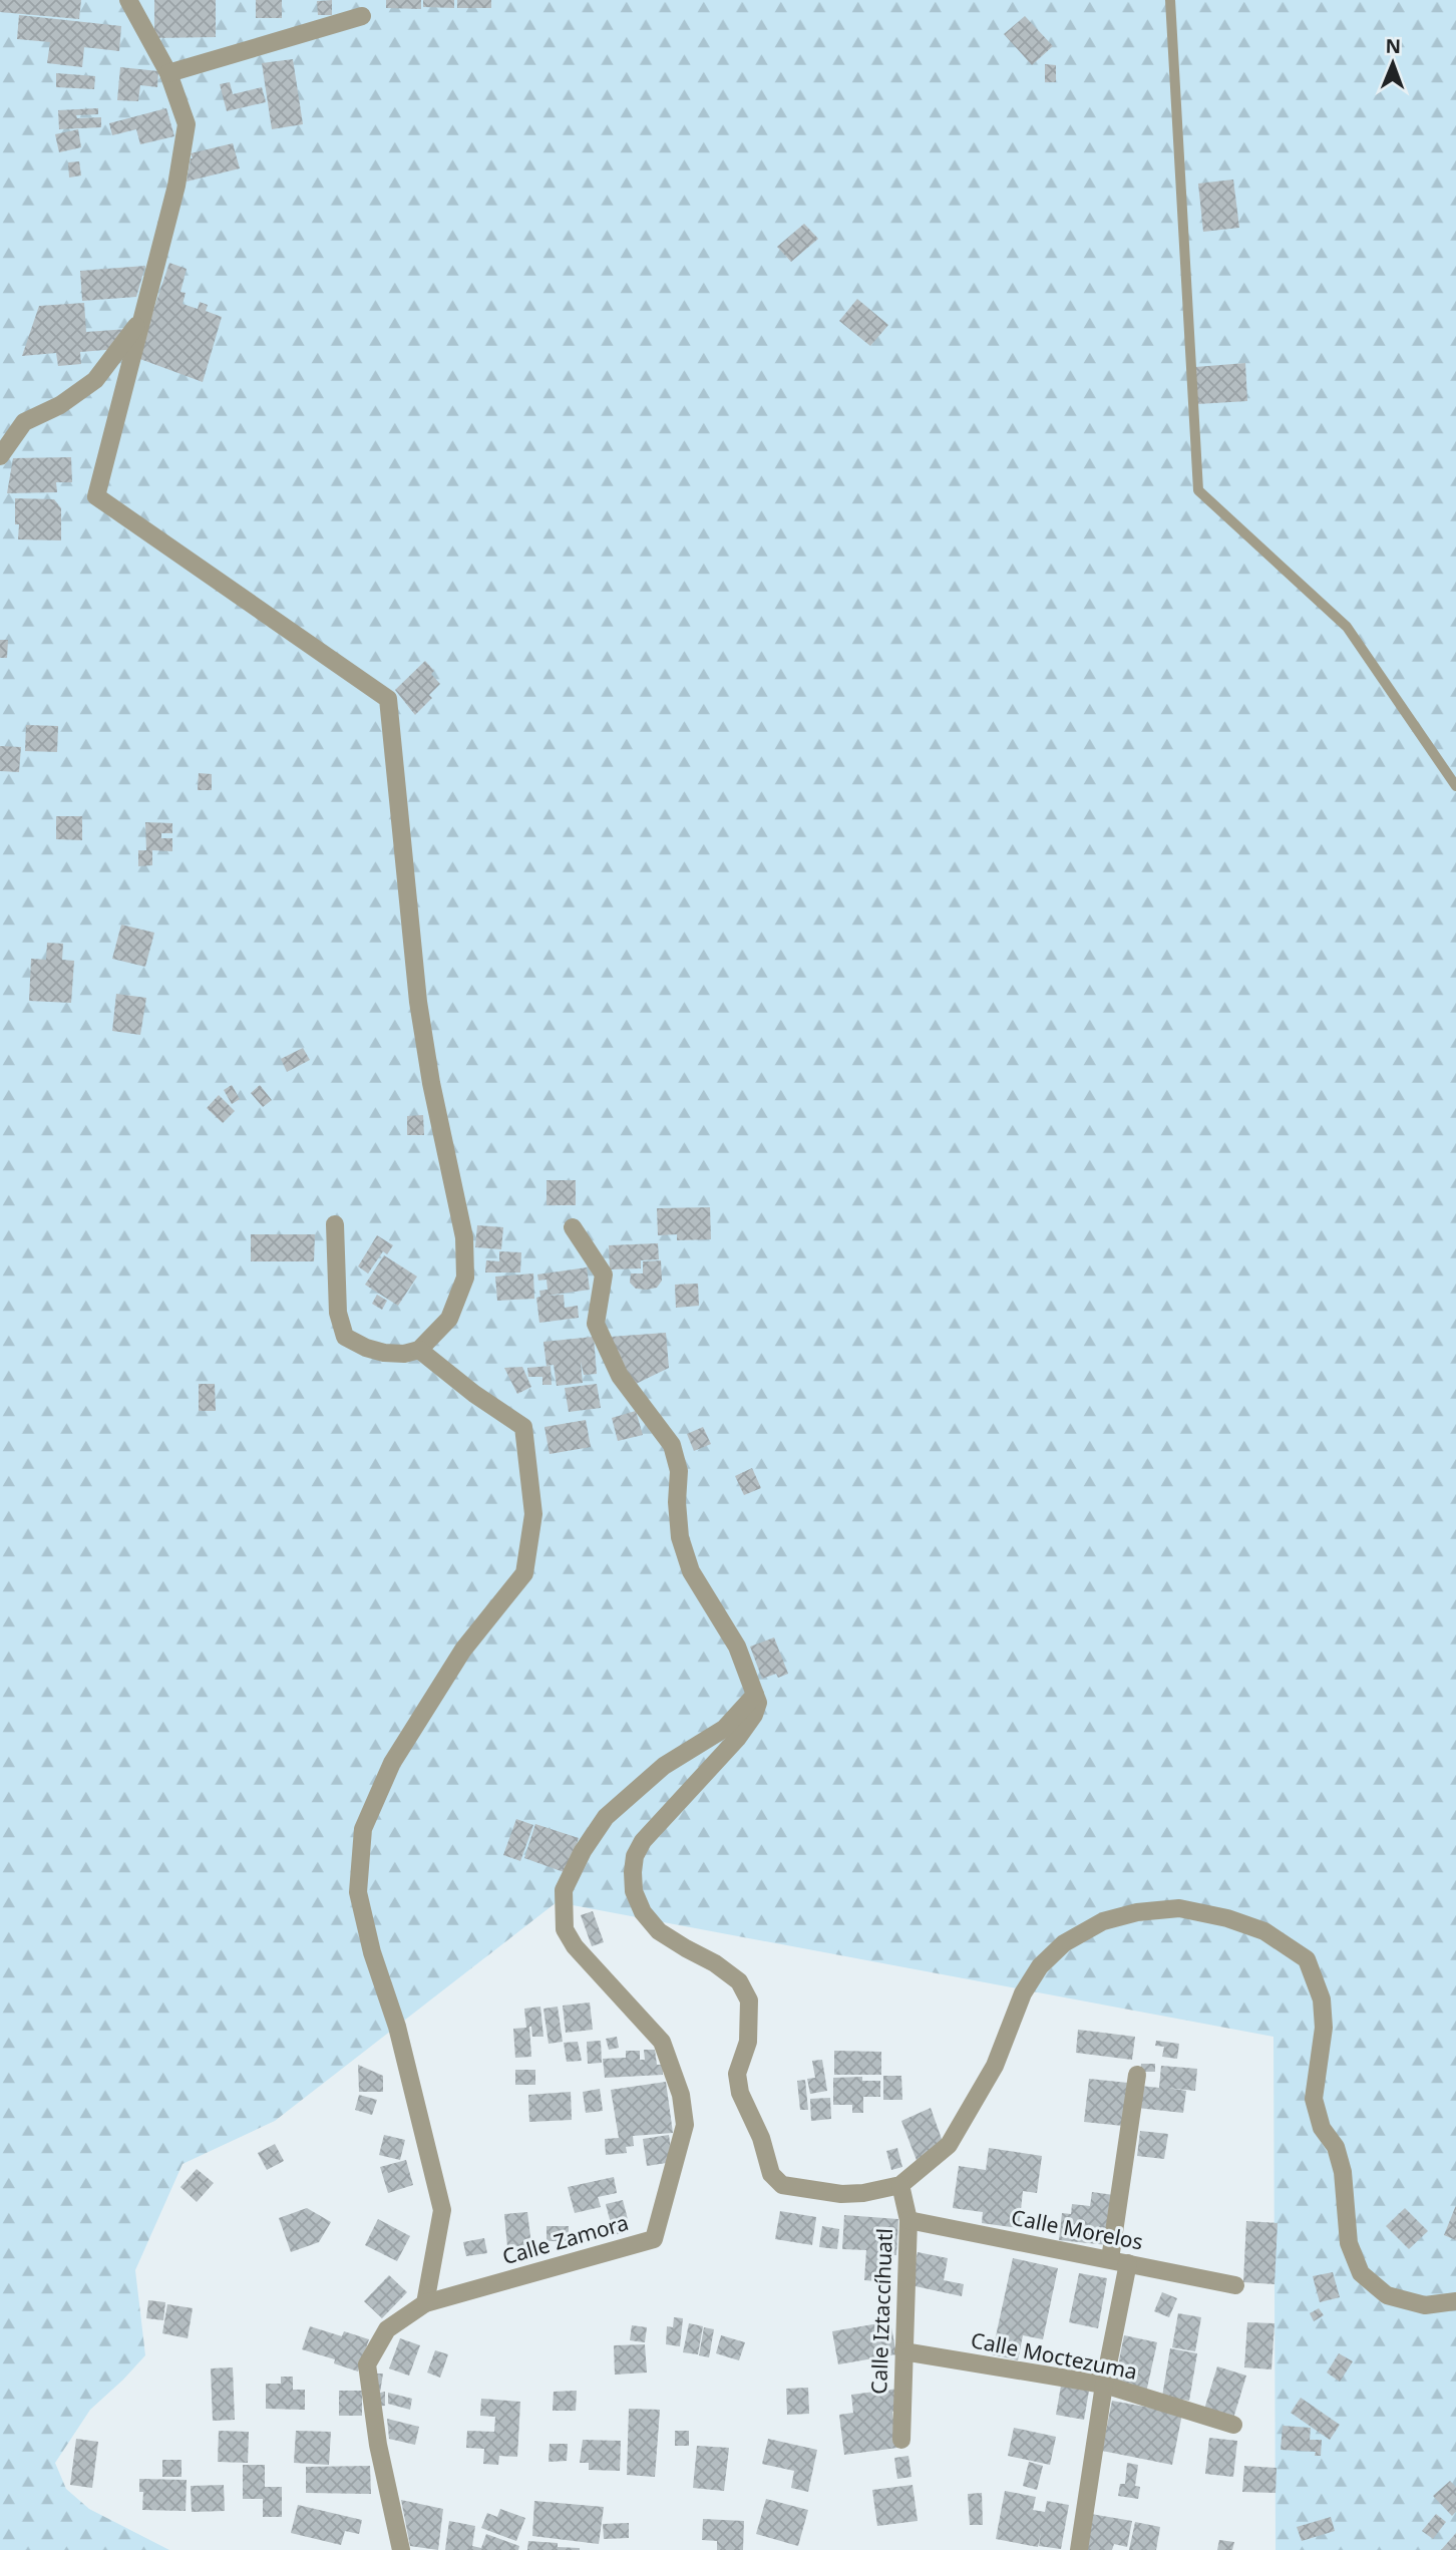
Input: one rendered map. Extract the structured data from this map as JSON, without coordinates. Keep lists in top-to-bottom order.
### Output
{
  "streets": {
    "street": [
      "Calle Morelos",
      "Calle Zamora",
      "Calle Iztaccíhuatl",
      "Calle Moctezuma"
    ]
  },
  "crossings": [
    ["Calle Morelos", "Calle Iztaccíhuatl"],
    ["Calle Iztaccíhuatl", "Calle Moctezuma"]
  ],
  "north": "top"
}
